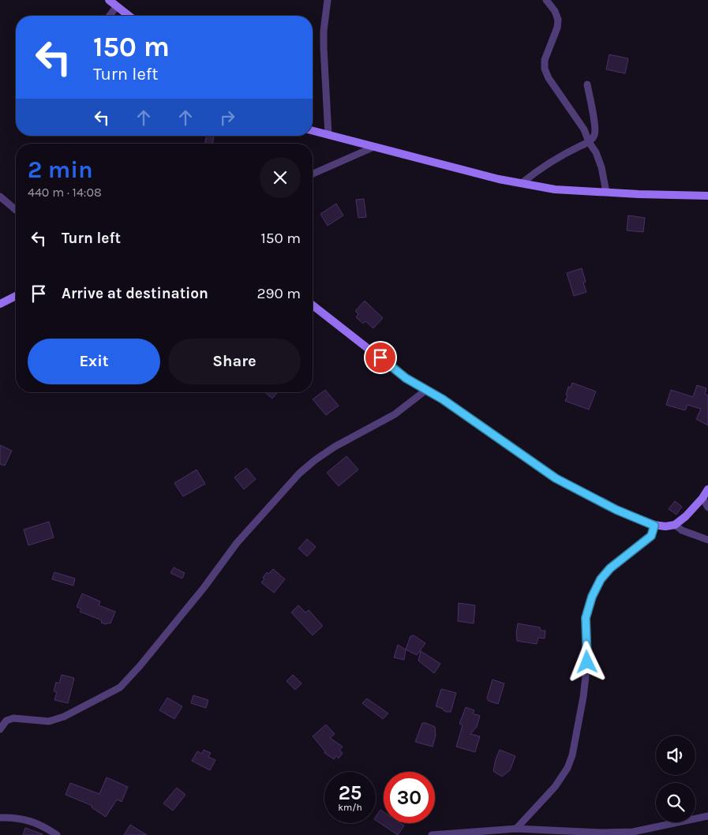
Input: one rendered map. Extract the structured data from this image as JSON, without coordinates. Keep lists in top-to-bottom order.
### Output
{
  "page": {
    "turn": ["150 m", "Turn left"],
    "heading": ["2 min", "440 m · 14:08"],
    "list": [
      {
        "name": "Turn left",
        "value": "150 m"
      },
      {
        "name": "Arrive at destination",
        "value": "290 m"
      }
    ],
    "buttons": ["Exit", "Share"],
    "speed": "25 km/h",
    "limit": "30"
  }
}
